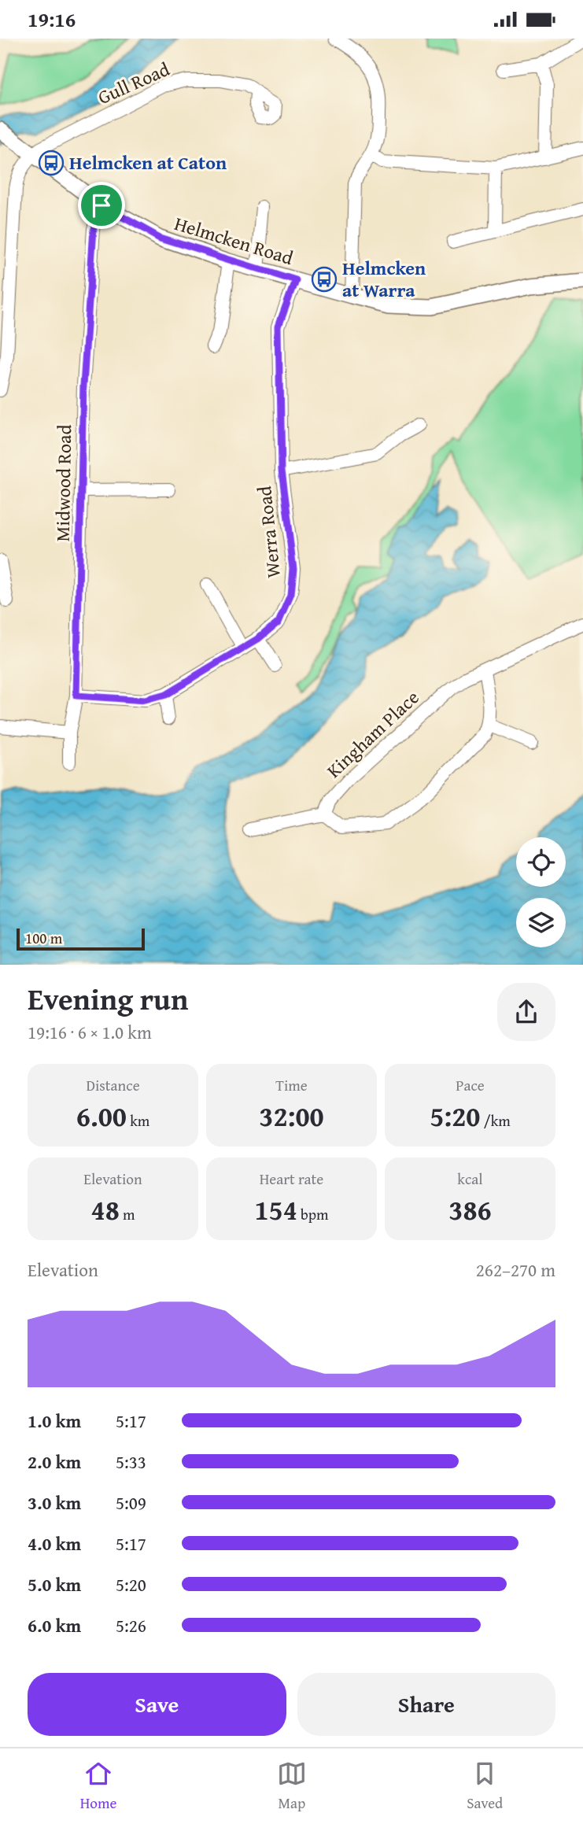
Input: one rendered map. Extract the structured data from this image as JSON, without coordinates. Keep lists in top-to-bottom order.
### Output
{
  "streets": {
    "main road": ["Helmcken Road"],
    "street": [
      "Gull Road",
      "Midwood Road",
      "Werra Road",
      "Kingham Place"
    ]
  },
  "crossings": [
    ["Gull Road", "Helmcken Road"],
    ["Helmcken Road", "Midwood Road"],
    ["Helmcken Road", "Werra Road"],
    ["Midwood Road", "Werra Road"]
  ],
  "places": {
    "bus stop": ["Helmcken at Caton", "Helmcken at Warra"]
  },
  "scale_bar": "100 m",
  "page": {
    "status": "19:16",
    "scale": "100 m",
    "heading": ["Evening run", "19:16 · 6 × 1.0 km"],
    "stats": [
      ["Distance", "6.00 km"],
      ["Time", "32:00"],
      ["Pace", "5:20 /km"],
      ["Elevation", "48 m"],
      ["Heart rate", "154 bpm"],
      ["kcal", "386"]
    ],
    "chart": ["Elevation", "262–270 m"],
    "list": [
      {
        "name": "1.0 km",
        "note": "5:17"
      },
      {
        "name": "2.0 km",
        "note": "5:33"
      },
      {
        "name": "3.0 km",
        "note": "5:09"
      },
      {
        "name": "4.0 km",
        "note": "5:17"
      },
      {
        "name": "5.0 km",
        "note": "5:20"
      },
      {
        "name": "6.0 km",
        "note": "5:26"
      }
    ],
    "buttons": ["Save", "Share"],
    "tabs": ["Home", "Map", "Saved"]
  }
}
